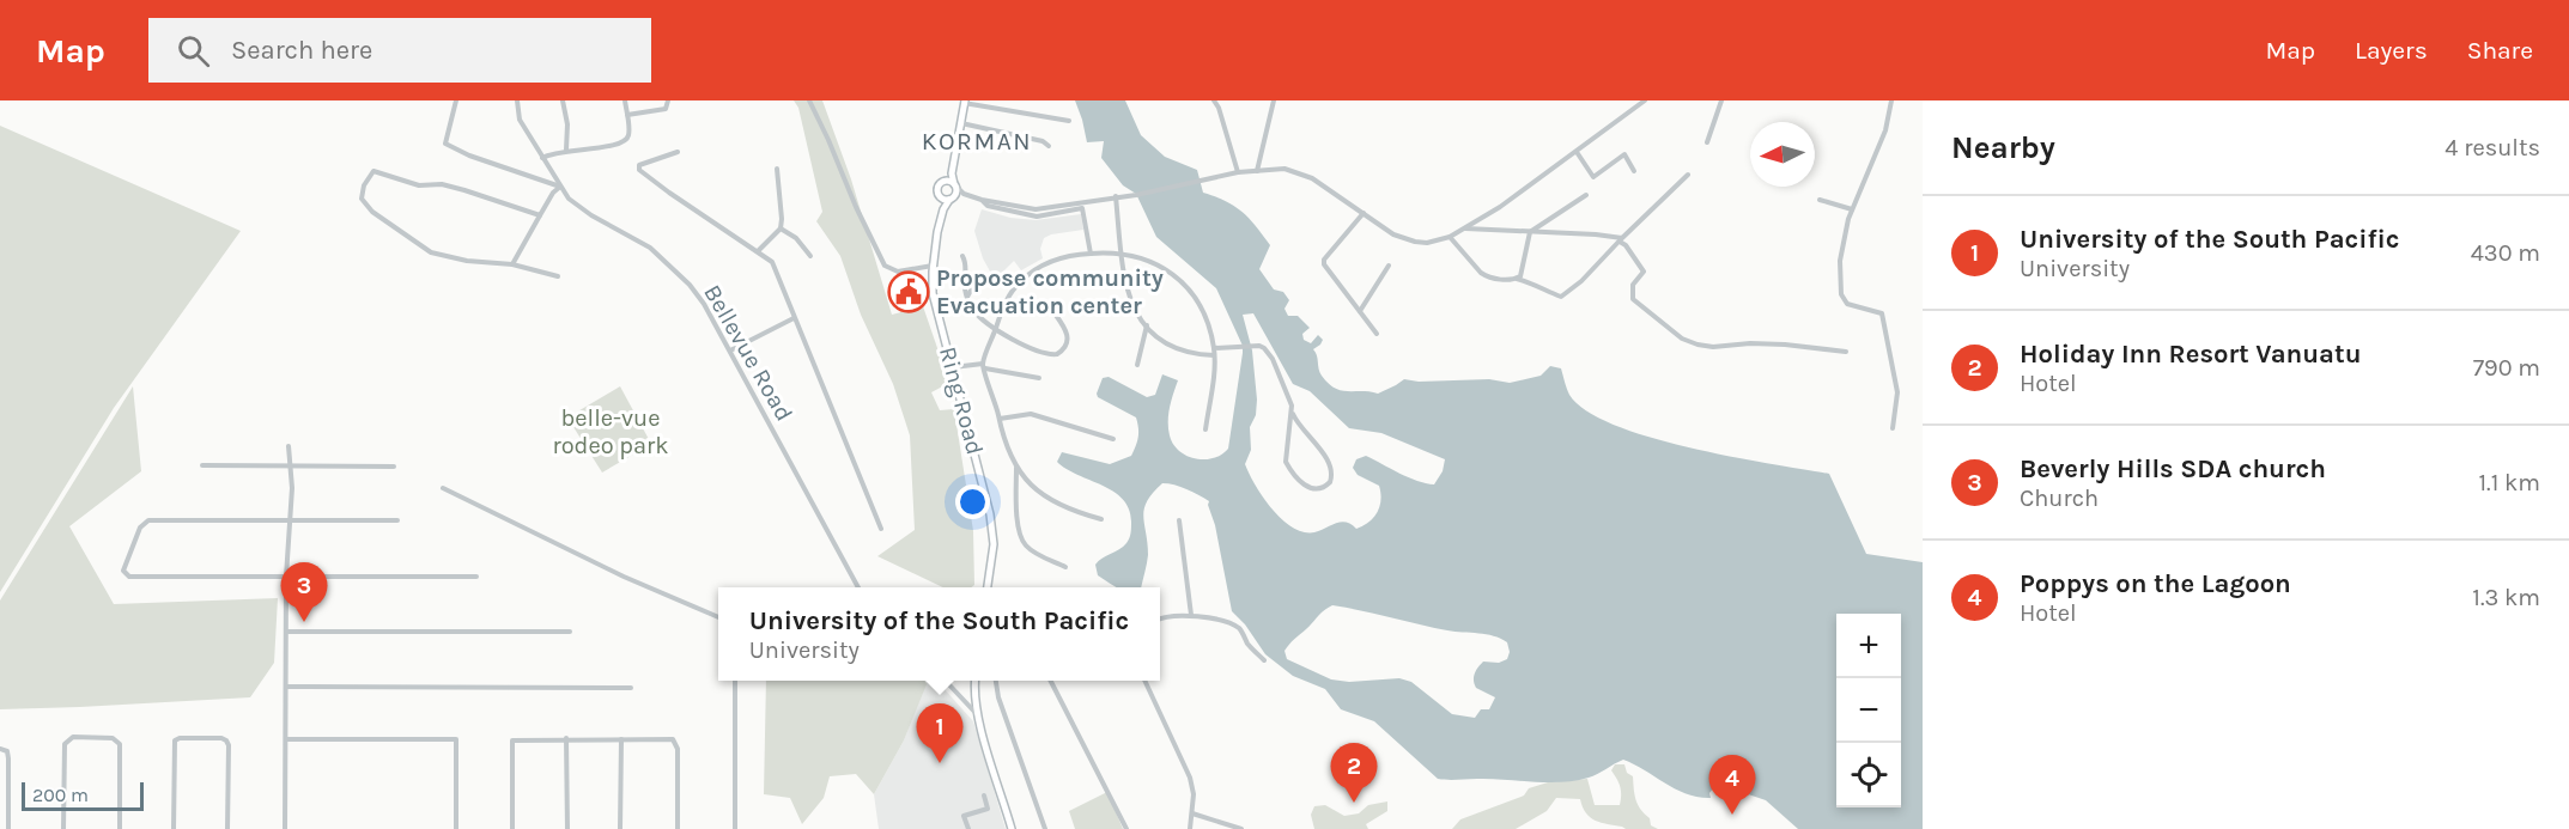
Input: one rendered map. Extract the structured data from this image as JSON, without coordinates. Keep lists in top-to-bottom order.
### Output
{
  "streets": {
    "main road": ["Ring Road"],
    "street": ["Bellevue Road"]
  },
  "districts": ["KORMAN"],
  "parks": ["belle-vue rodeo park"],
  "places": {
    "public building": ["Propose community Evacuation center"]
  },
  "scale_bar": "200 m",
  "north": "left",
  "page": {
    "header": "Map",
    "search": "Search here",
    "nav": ["Map", "Layers", "Share"],
    "heading": ["Nearby", "4 results"],
    "list": [
      {
        "mark": "1",
        "name": "University of the South Pacific",
        "note": "University",
        "value": "430 m"
      },
      {
        "mark": "2",
        "name": "Holiday Inn Resort Vanuatu",
        "note": "Hotel",
        "value": "790 m"
      },
      {
        "mark": "3",
        "name": "Beverly Hills SDA church",
        "note": "Church",
        "value": "1.1 km"
      },
      {
        "mark": "4",
        "name": "Poppys on the Lagoon",
        "note": "Hotel",
        "value": "1.3 km"
      }
    ],
    "pins": [
      "3",
      "1",
      "2",
      "4"
    ],
    "popup": ["University of the South Pacific", "University"],
    "map_buttons": ["+", "−"],
    "scale": "200 m"
  }
}
